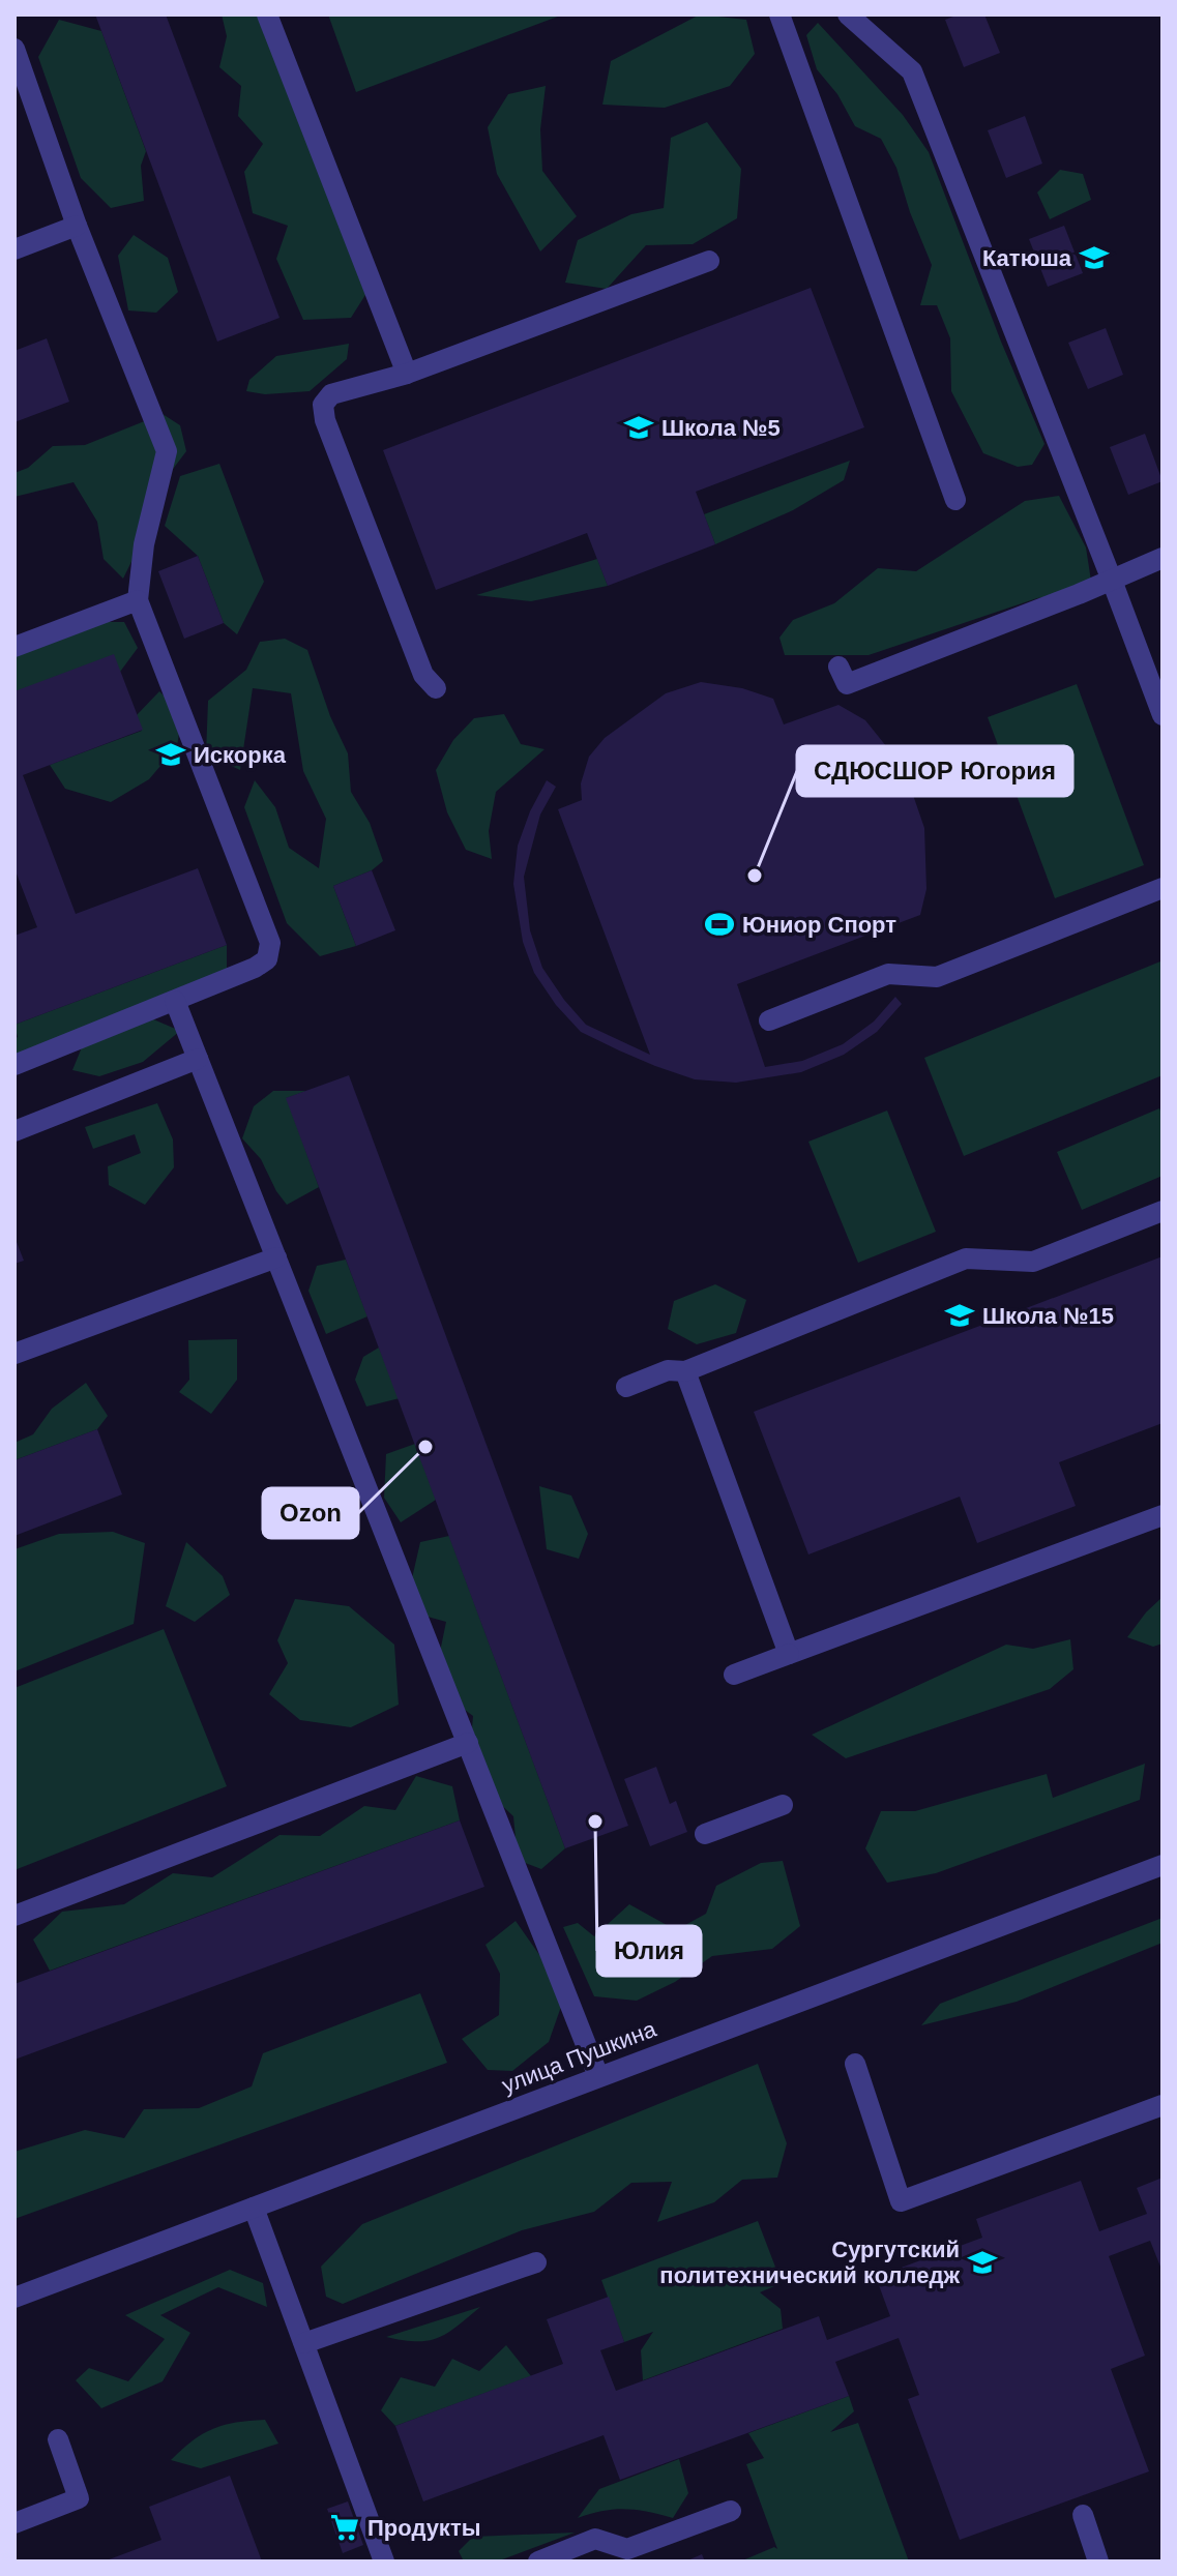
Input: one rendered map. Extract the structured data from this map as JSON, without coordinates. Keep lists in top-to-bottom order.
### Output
{
  "streets": {
    "street": ["улица Пушкина"]
  },
  "places": {
    "school or university": [
      "Катюша",
      "Школа №5",
      "Искорка",
      "Школа №15",
      "Сургутский политехнический колледж"
    ],
    "other": ["СДЮСШОР Югория", "Ozon", "Юлия"],
    "sports": ["Юниор Спорт"],
    "supermarket": ["Продукты"]
  }
}
